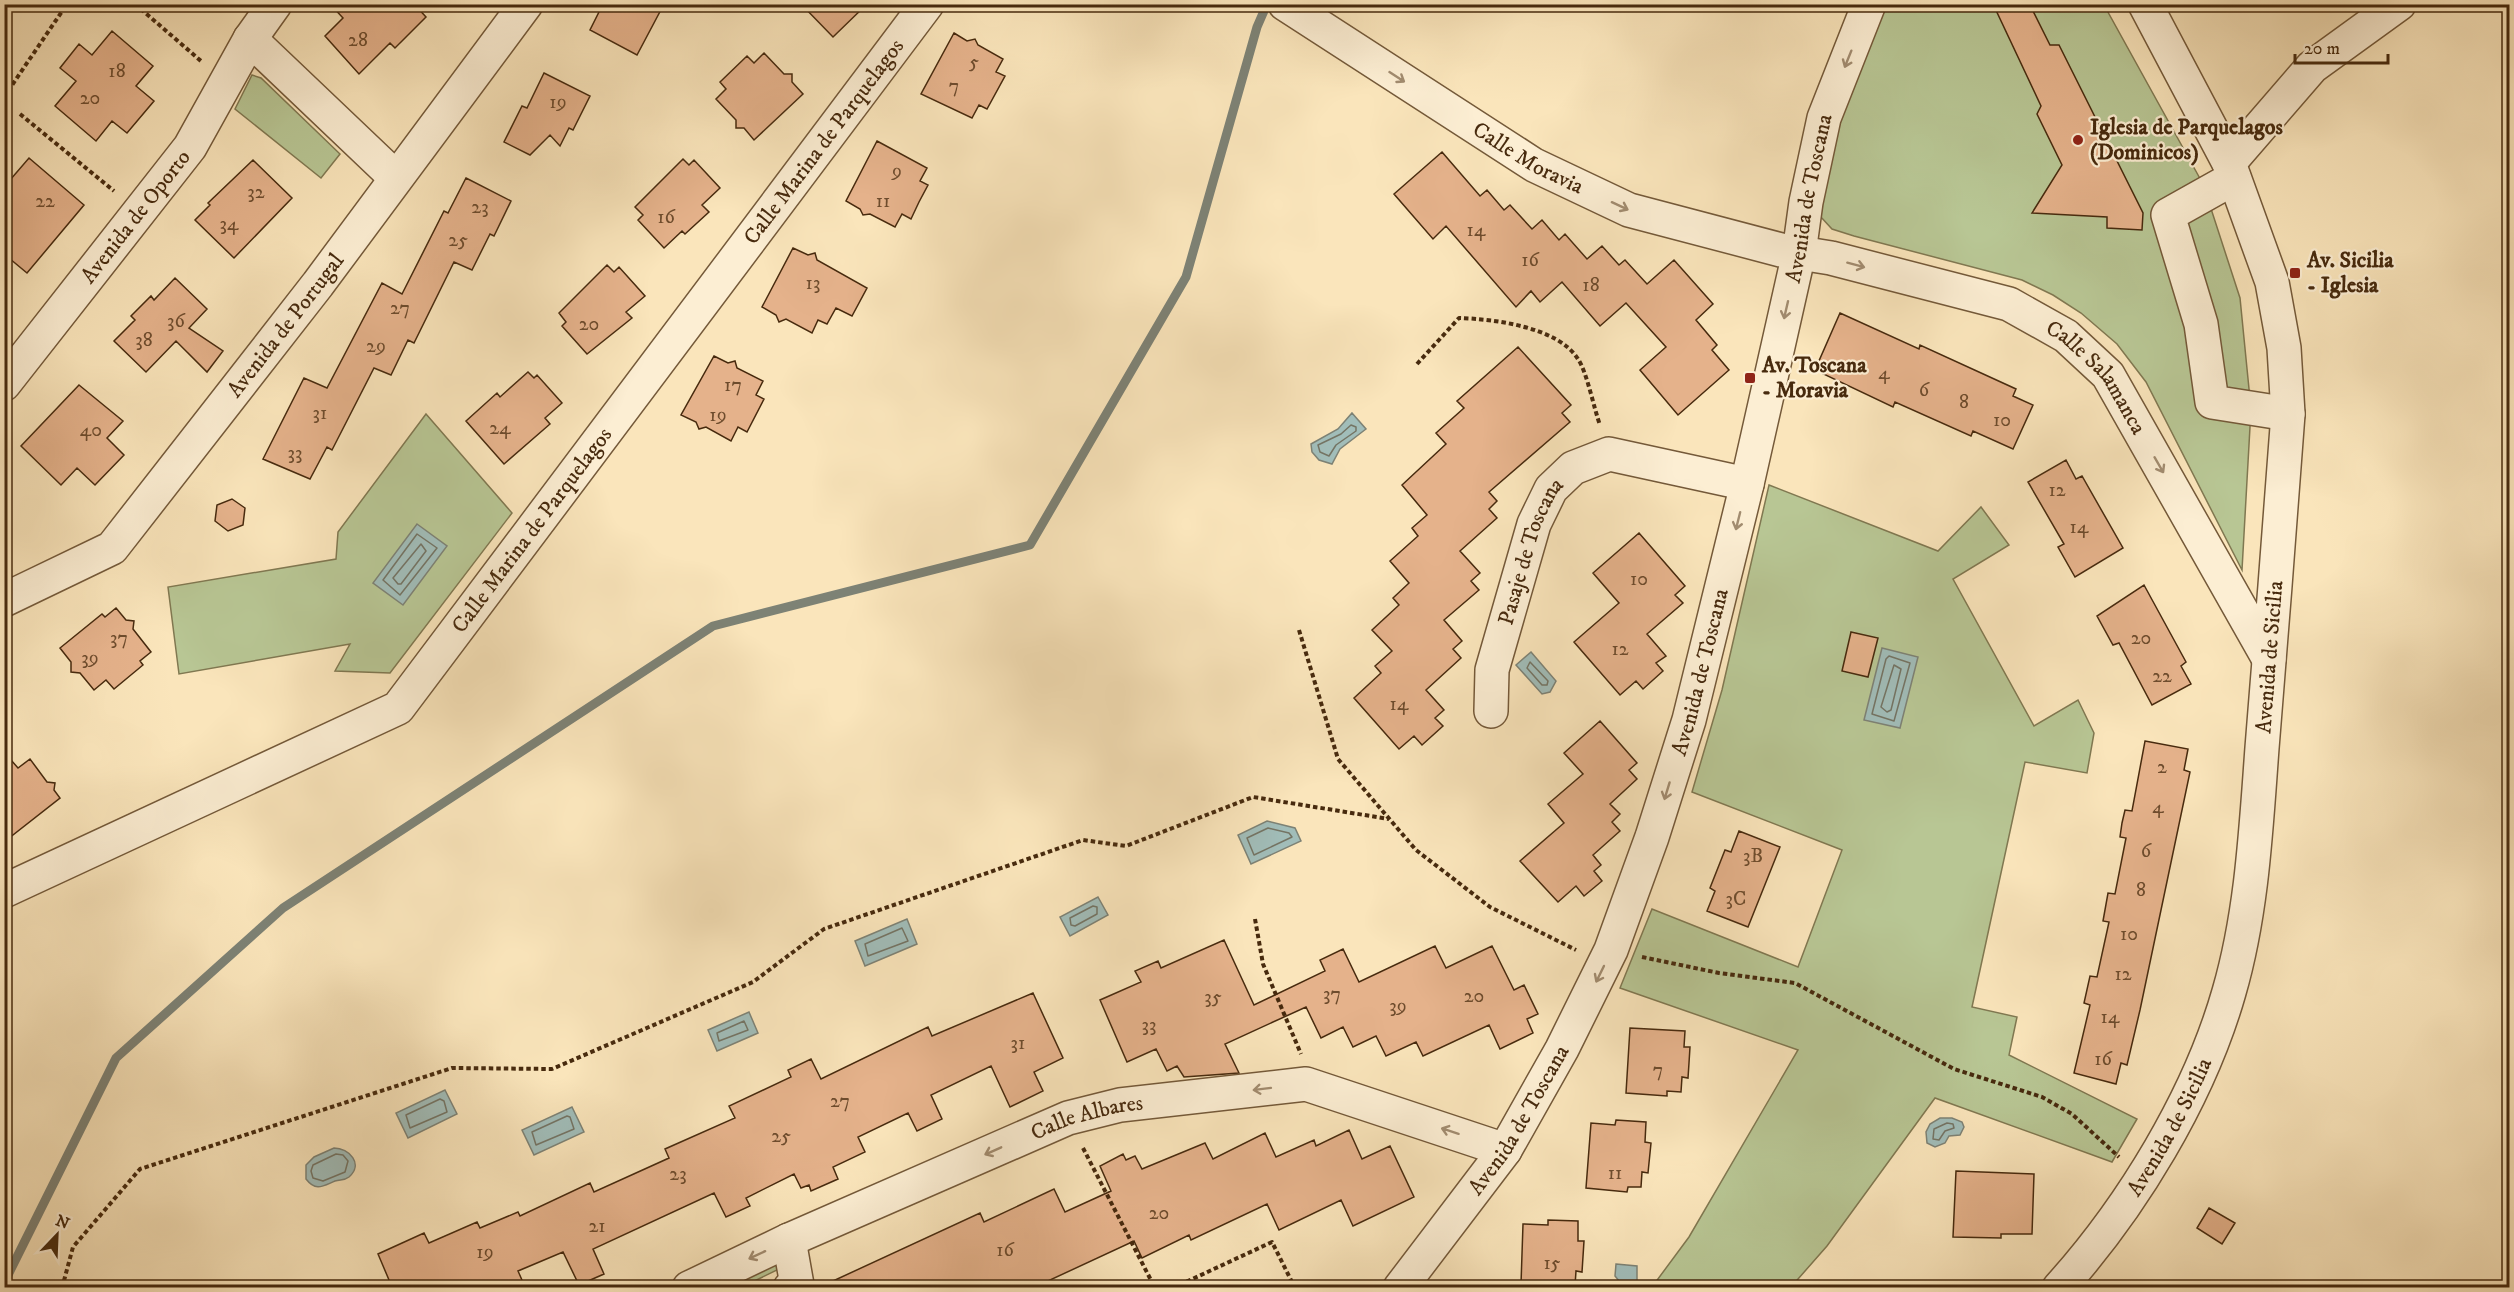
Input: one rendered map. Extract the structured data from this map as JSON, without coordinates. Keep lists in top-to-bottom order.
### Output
{
  "streets": {
    "street": [
      "Calle Marina de Parquelagos",
      "Calle Moravia",
      "Avenida de Toscana",
      "Avenida de Oporto",
      "Avenida de Portugal",
      "Calle Salamanca",
      "Pasaje de Toscana",
      "Avenida de Sicilia",
      "Calle Albares"
    ]
  },
  "crossings": [
    ["Calle Moravia", "Avenida de Toscana"],
    ["Calle Moravia", "Calle Salamanca"],
    ["Avenida de Toscana", "Calle Salamanca"],
    ["Avenida de Toscana", "Calle Albares"],
    ["Calle Salamanca", "Avenida de Sicilia"]
  ],
  "one_way": [
    "Calle Moravia",
    "Avenida de Toscana",
    "Calle Salamanca",
    "Calle Albares"
  ],
  "places": {
    "other": ["Iglesia de Parquelagos (Dominicos)"],
    "transit": ["Av. Sicilia - Iglesia", "Av. Toscana - Moravia"]
  },
  "house_numbers": [
    "28",
    "5",
    "18",
    "7",
    "20",
    "19",
    "9",
    "32",
    "22",
    "11",
    "23",
    "16",
    "34",
    "14",
    "25",
    "16",
    "13",
    "18",
    "27",
    "36",
    "20",
    "38",
    "29",
    "4",
    "17",
    "6",
    "8",
    "31",
    "19",
    "10",
    "24",
    "40",
    "33",
    "12",
    "14",
    "10",
    "37",
    "20",
    "12",
    "39",
    "22",
    "14",
    "2",
    "4",
    "6",
    "3B",
    "8",
    "3C",
    "10",
    "12",
    "37",
    "20",
    "35",
    "39",
    "14",
    "33",
    "31",
    "16",
    "7",
    "27",
    "25",
    "11",
    "23",
    "20",
    "21",
    "16",
    "19",
    "15"
  ],
  "scale_bar": "20 m",
  "north": "top right"
}
